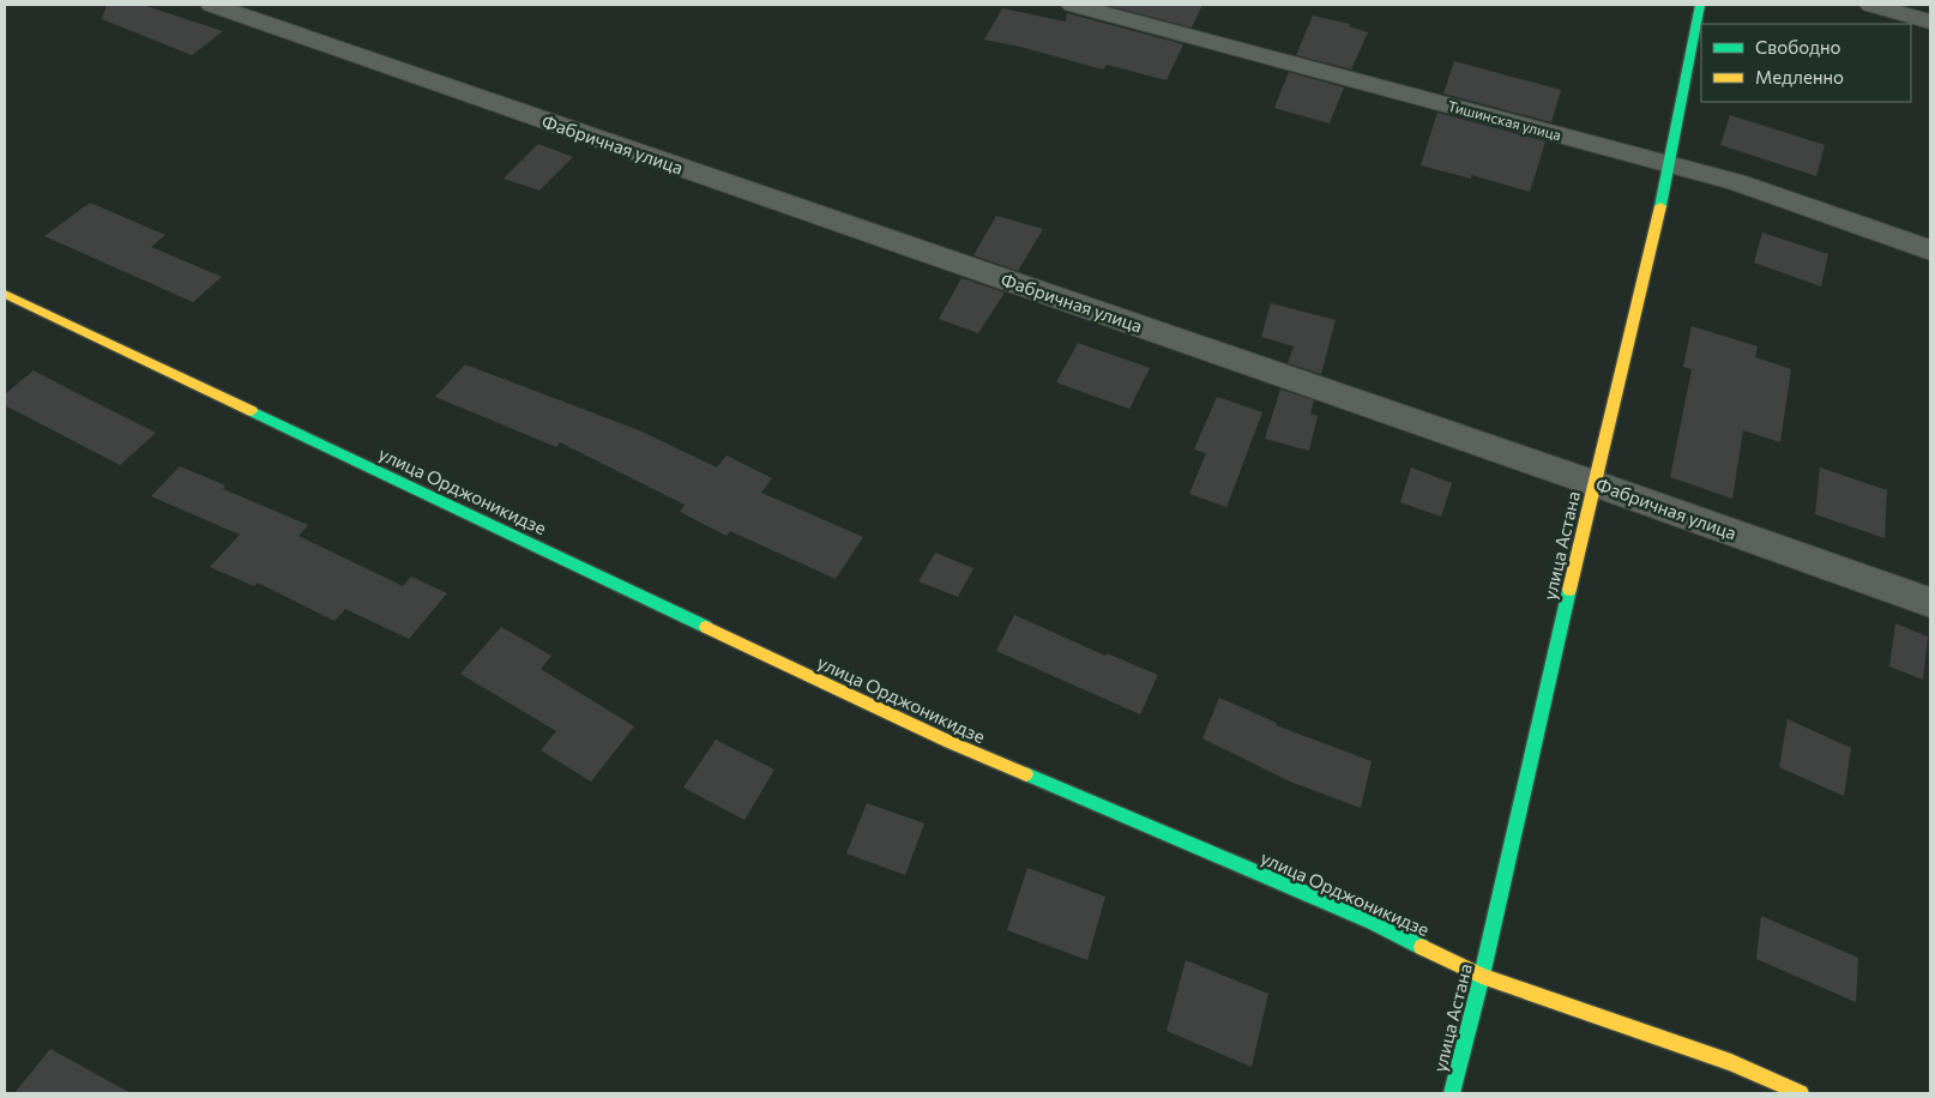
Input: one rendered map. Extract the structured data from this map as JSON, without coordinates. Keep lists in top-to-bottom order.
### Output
{
  "streets": {
    "street": [
      "Тишинская улица",
      "Фабричная улица",
      "улица Орджоникидзе",
      "улица Астана"
    ]
  },
  "crossings": [
    ["Тишинская улица", "улица Астана"],
    ["Фабричная улица", "улица Астана"],
    ["улица Орджоникидзе", "улица Астана"]
  ],
  "legend": ["Свободно", "Медленно"]
}
